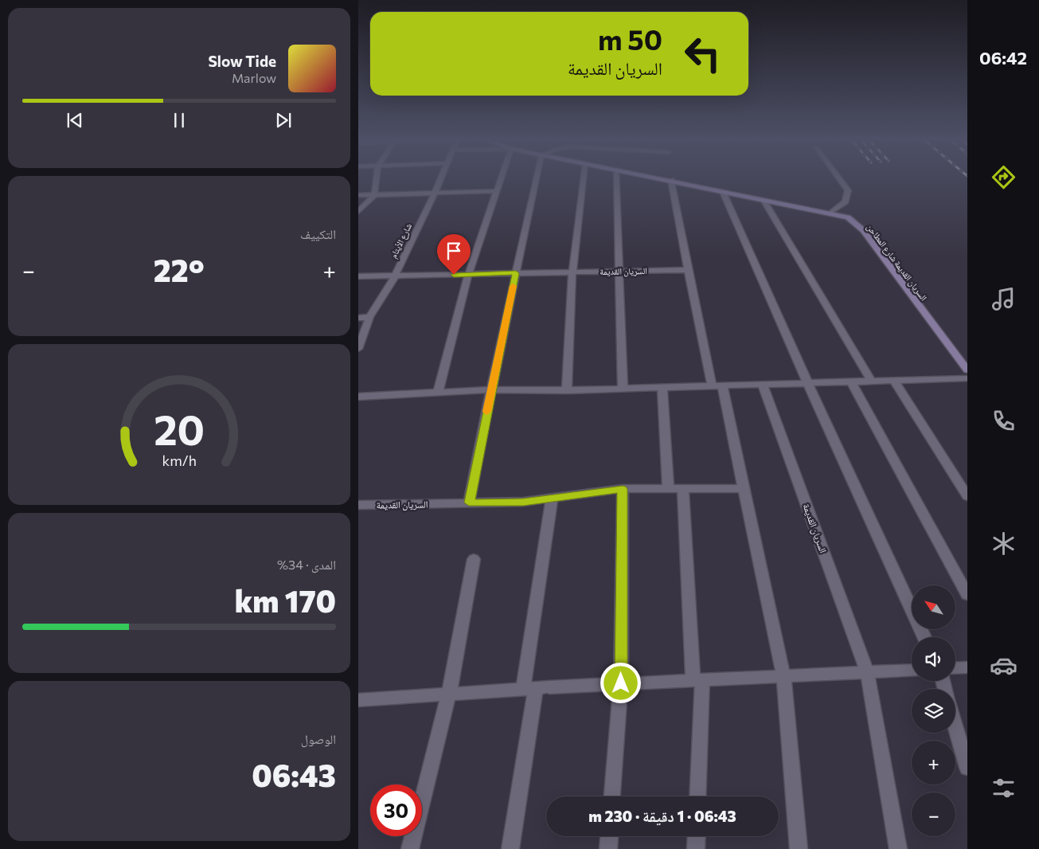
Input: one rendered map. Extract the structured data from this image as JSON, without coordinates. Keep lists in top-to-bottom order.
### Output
{
  "streets": {
    "street": ["شارع الأيتام", "السريان القديمة شارع المطاحن", "السريان القديمة"]
  },
  "crossings": [
    ["شارع الأيتام", "السريان القديمة"]
  ],
  "north": "top left",
  "page": {
    "tabs": "06:42",
    "turn": ["50 m", "السريان القديمة"],
    "song": ["Slow Tide", "Marlow"],
    "tile": [
      "التكييف",
      ["المدى · 34%", "170 km"],
      ["الوصول", "06:43"]
    ],
    "heat": ["−", "22°", "+"],
    "map_buttons": ["+", "−"],
    "limit": "30",
    "trip": "06:43 · 1 دقيقة · 230 m",
    "gauge": ["20", "km/h"]
  }
}
